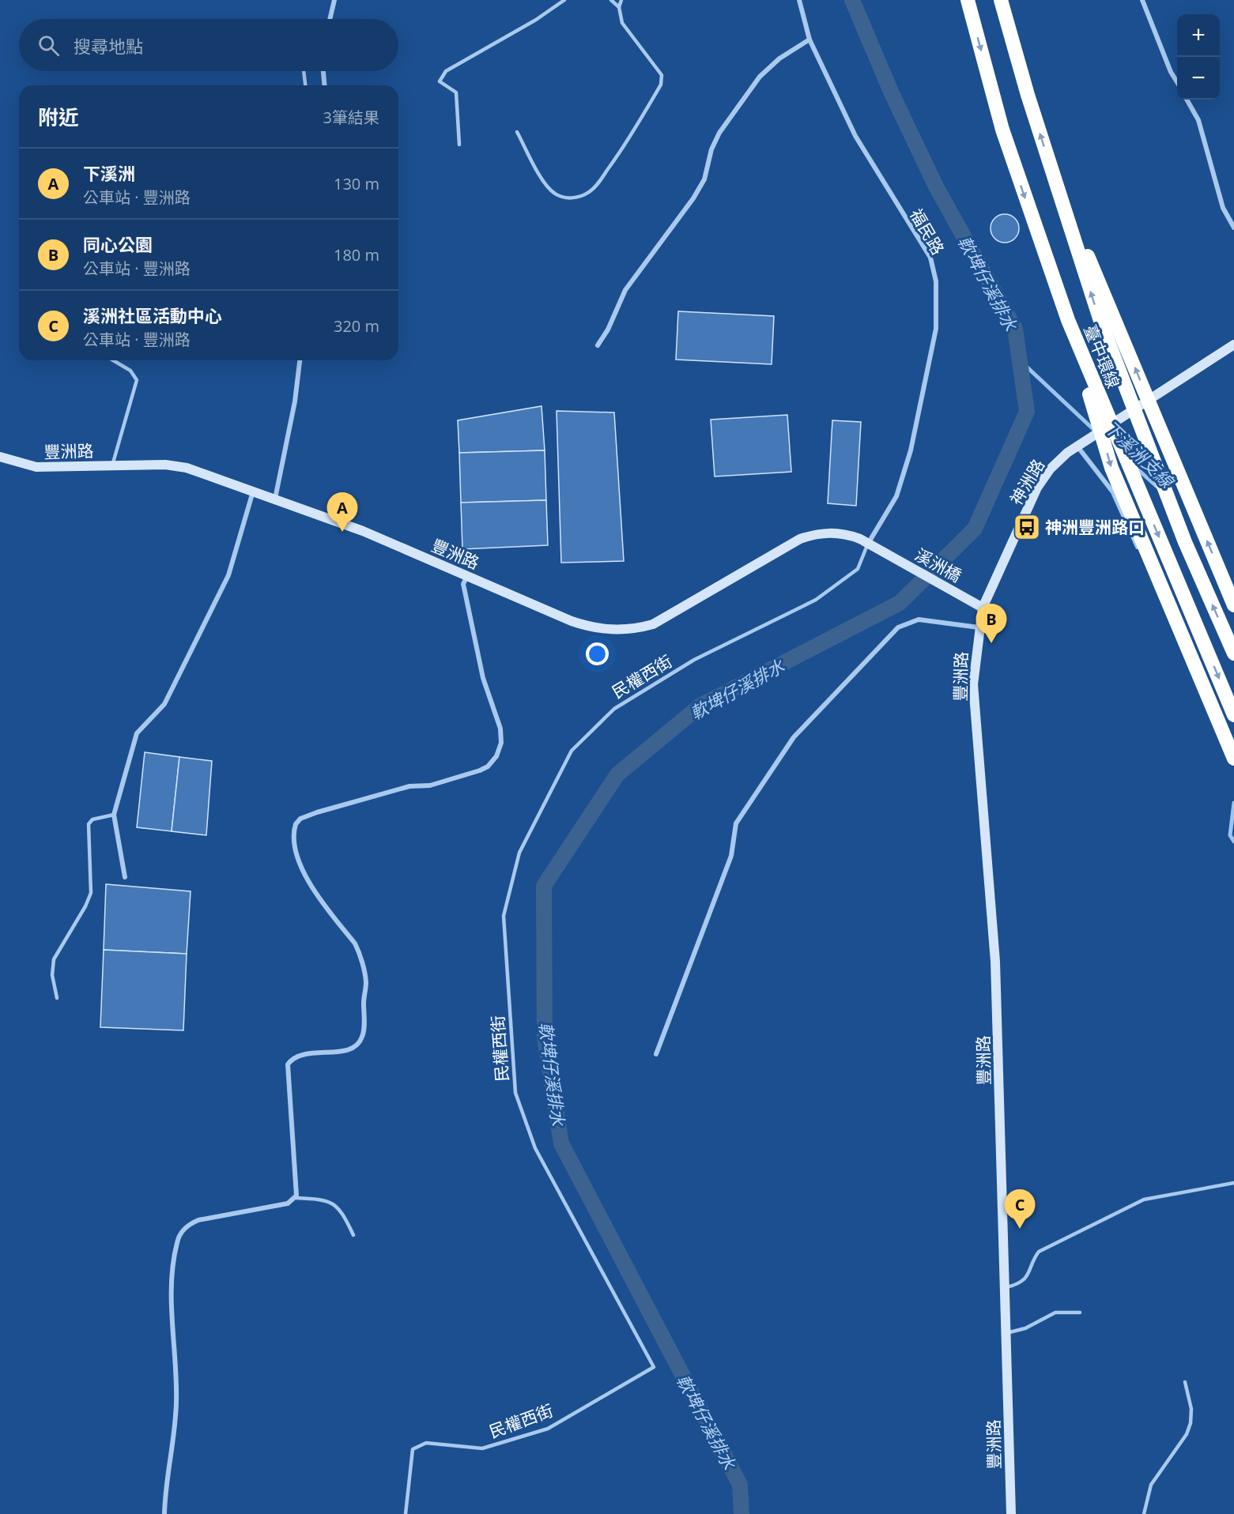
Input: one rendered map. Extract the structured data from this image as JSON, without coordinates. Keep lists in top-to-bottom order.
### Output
{
  "streets": {
    "highway": ["臺中環線"],
    "street": [
      "福民路",
      "豐洲路",
      "神洲路",
      "溪洲橋"
    ],
    "lane": ["民權西街"]
  },
  "crossings": [
    ["福民路", "豐洲路"],
    ["福民路", "民權西街"],
    ["豐洲路", "神洲路"],
    ["豐洲路", "溪洲橋"],
    ["豐洲路", "民權西街"],
    ["神洲路", "溪洲橋"]
  ],
  "water": ["軟埤仔溪排水", "下溪洲支線"],
  "places": {
    "bus stop": ["神洲豐洲路口"]
  },
  "page": {
    "map_buttons": ["+", "−"],
    "search": "搜尋地點",
    "heading": ["附近", "3筆結果"],
    "list": [
      {
        "mark": "A",
        "name": "下溪洲",
        "note": "公車站 · 豐洲路",
        "value": "130 m"
      },
      {
        "mark": "B",
        "name": "同心公園",
        "note": "公車站 · 豐洲路",
        "value": "180 m"
      },
      {
        "mark": "C",
        "name": "溪洲社區活動中心",
        "note": "公車站 · 豐洲路",
        "value": "320 m"
      }
    ],
    "pins": ["A", "B", "C"]
  }
}
